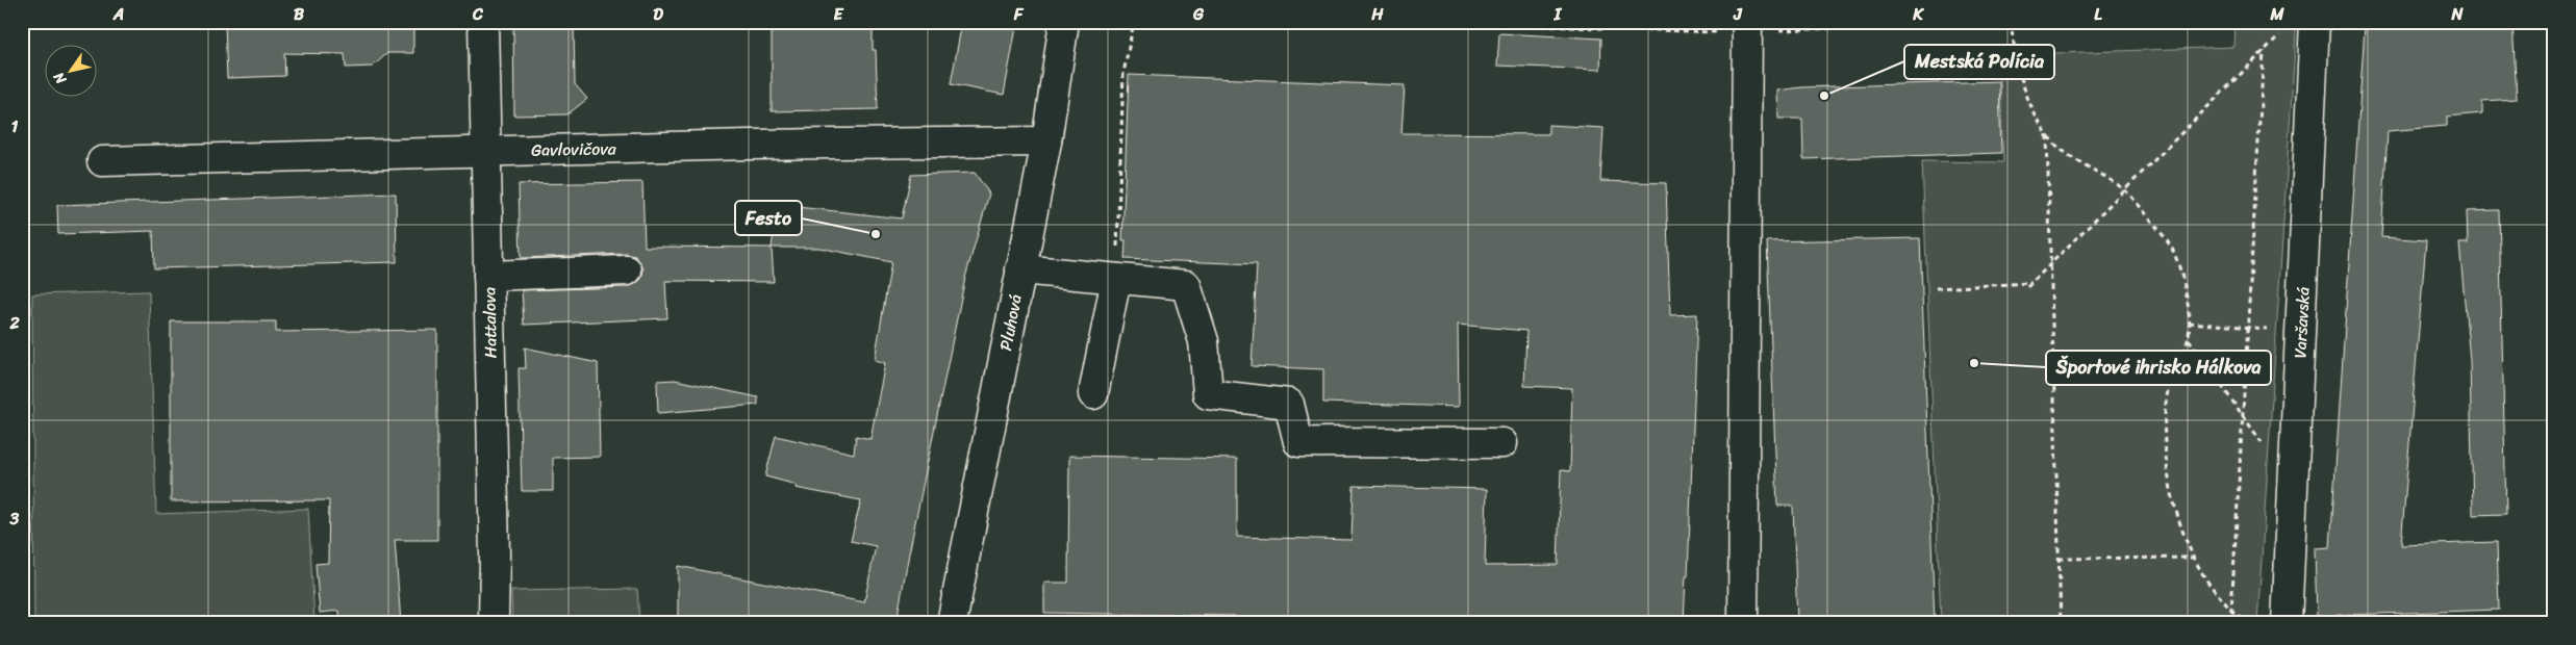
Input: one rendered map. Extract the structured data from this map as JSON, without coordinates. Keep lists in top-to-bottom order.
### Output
{
  "streets": {
    "street": [
      "Gavlovičova",
      "Hattalova",
      "Pluhová",
      "Varšavská"
    ]
  },
  "crossings": [
    ["Gavlovičova", "Hattalova"],
    ["Gavlovičova", "Pluhová"]
  ],
  "places": ["Mestská Polícia", "Festo", "Športové ihrisko Hálkova"],
  "north": "bottom left",
  "grid": {
    "columns": [
      "A",
      "B",
      "C",
      "D",
      "E",
      "F",
      "G",
      "H",
      "I",
      "J",
      "K",
      "L",
      "M",
      "N"
    ],
    "rows": ["1", "2", "3"]
  }
}
